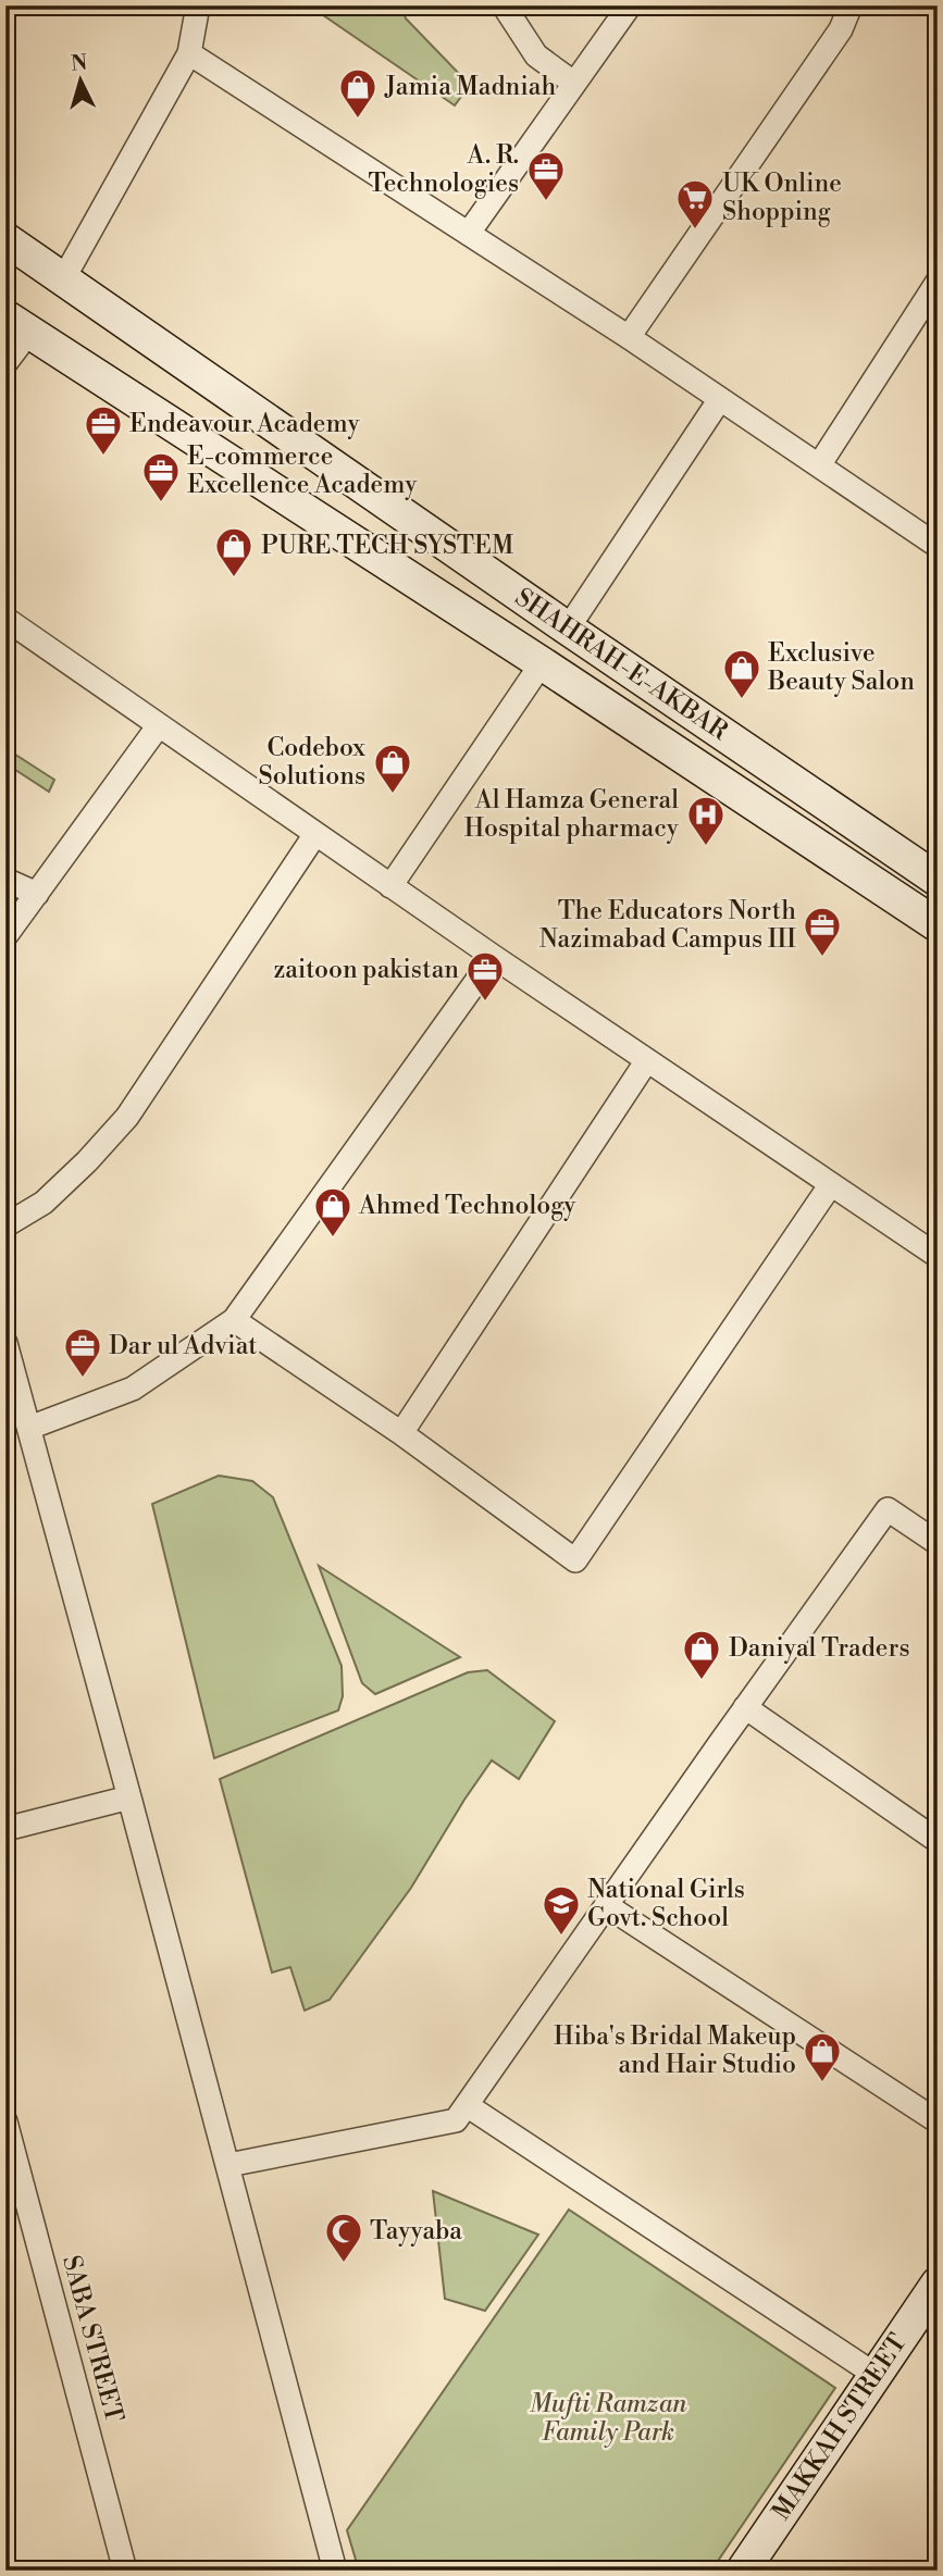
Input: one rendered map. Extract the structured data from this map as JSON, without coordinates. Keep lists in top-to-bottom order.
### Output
{
  "streets": {
    "main road": ["SHAHRAH-E-AKBAR", "MAKKAH STREET"],
    "street": ["SABA STREET"]
  },
  "parks": ["Mufti Ramzan Family Park"],
  "places": {
    "shop": [
      "Jamia Madniah",
      "PURE TECH SYSTEM",
      "Exclusive Beauty Salon",
      "Codebox Solutions",
      "Ahmed Technology",
      "Daniyal Traders",
      "Hiba's Bridal Makeup and Hair Studio"
    ],
    "office": [
      "A. R. Technologies",
      "Endeavour Academy",
      "E-commerce Excellence Academy",
      "The Educators North Nazimabad Campus III",
      "zaitoon pakistan",
      "Dar ul Adviat"
    ],
    "supermarket": ["UK Online Shopping"],
    "hospital": ["Al Hamza General Hospital pharmacy"],
    "school or university": ["National Girls Govt. School"],
    "mosque": ["Tayyaba"]
  },
  "north": "top"
}
